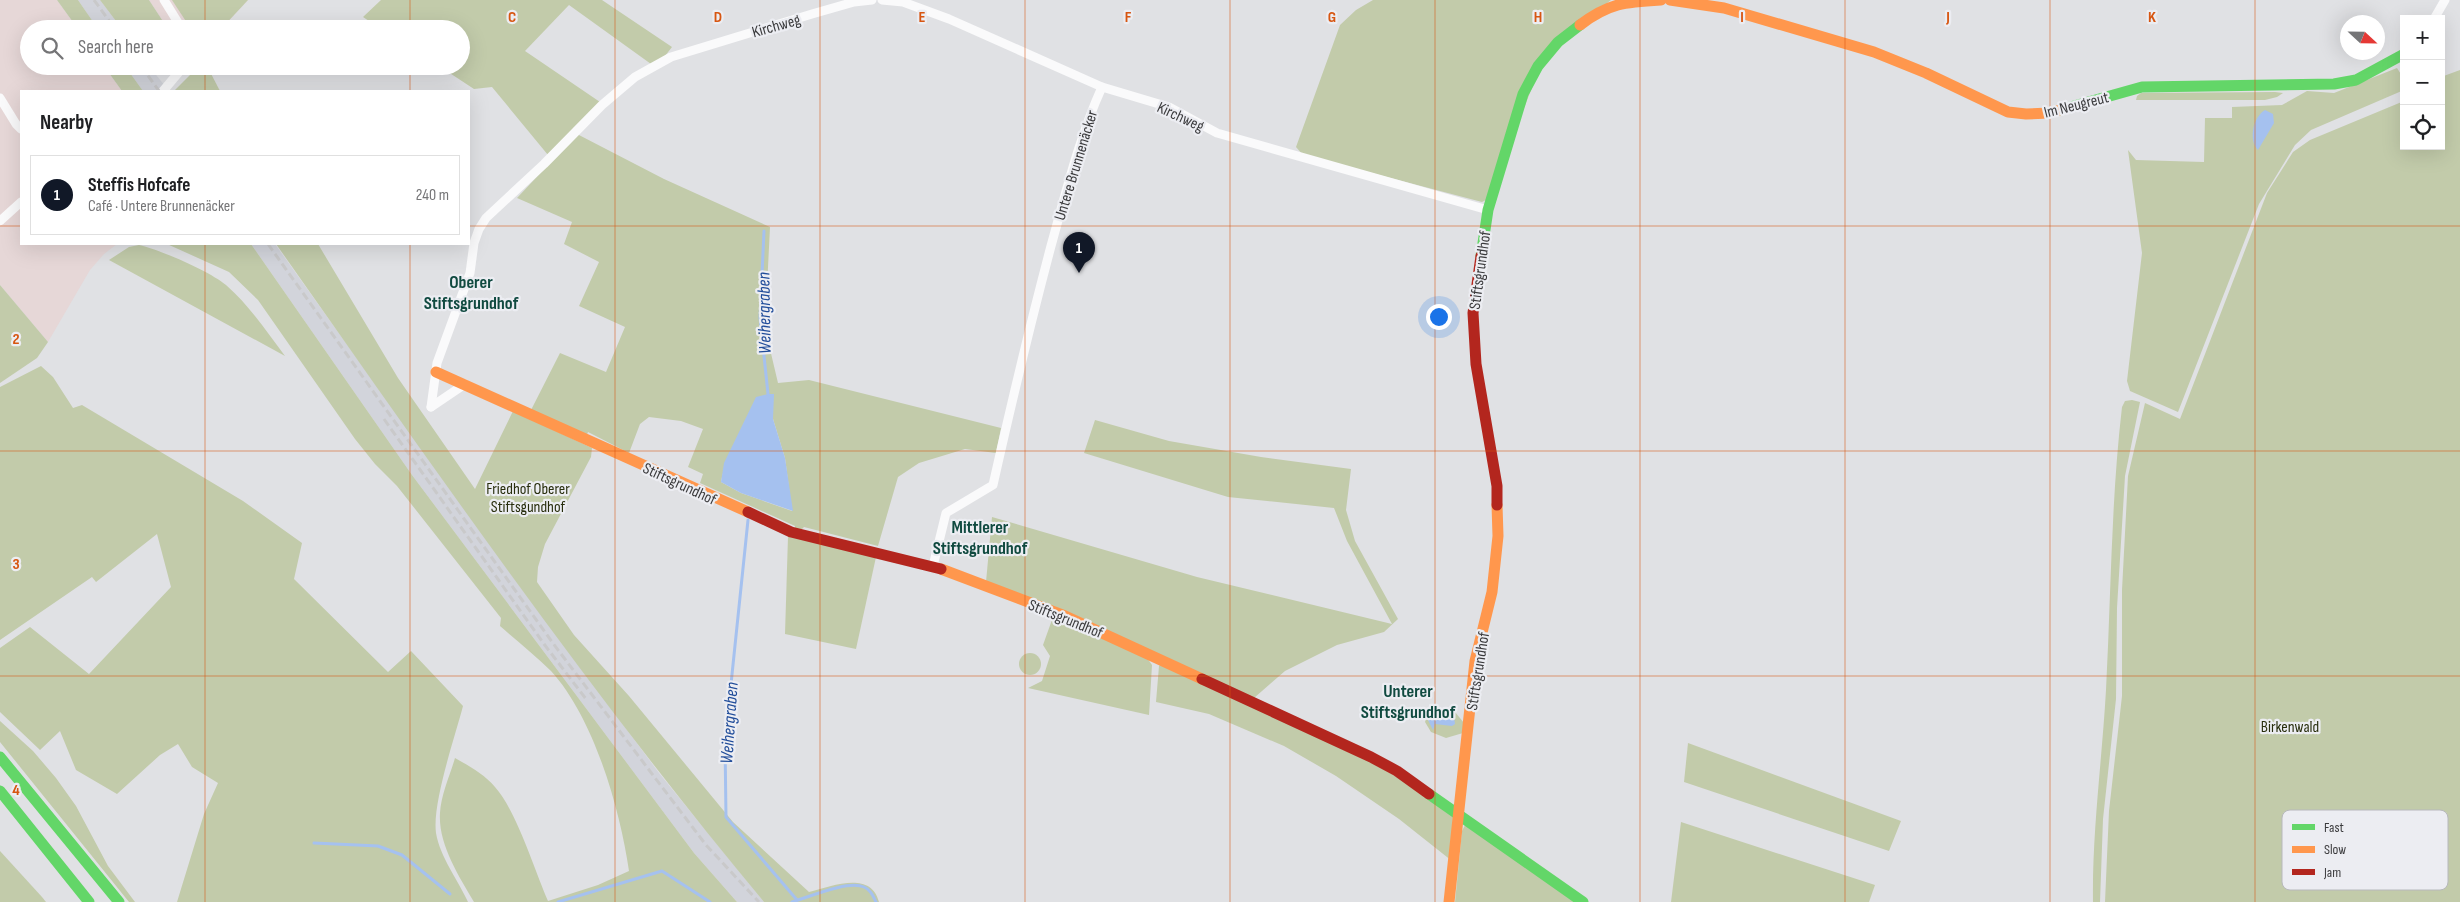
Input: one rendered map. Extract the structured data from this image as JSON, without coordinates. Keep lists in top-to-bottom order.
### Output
{
  "streets": {
    "main road": ["Im Neugreut", "Stiftsgrundhof"],
    "street": ["Kirchweg", "Untere Brunnenäcker"]
  },
  "crossings": [
    ["Kirchweg", "Untere Brunnenäcker"],
    ["Kirchweg", "Stiftsgrundhof"],
    ["Untere Brunnenäcker", "Stiftsgrundhof"]
  ],
  "districts": ["Oberer Stiftsgrundhof", "Mittlerer Stiftsgrundhof", "Unterer Stiftsgrundhof"],
  "water": ["Weihergraben"],
  "parks": ["Friedhof Oberer Stiftsgundhof", "Birkenwald"],
  "legend": ["Fast", "Slow", "Jam"],
  "north": "right",
  "page": {
    "map_buttons": ["+", "−"],
    "search": "Search here",
    "heading": "Nearby",
    "list": [
      {
        "mark": "1",
        "name": "Steffis Hofcafe",
        "note": "Café · Untere Brunnenäcker",
        "value": "240 m"
      }
    ],
    "pins": "1"
  },
  "grid": {
    "columns": [
      "C",
      "D",
      "E",
      "F",
      "G",
      "H",
      "I",
      "J",
      "K"
    ],
    "rows": ["2", "3", "4"]
  }
}
